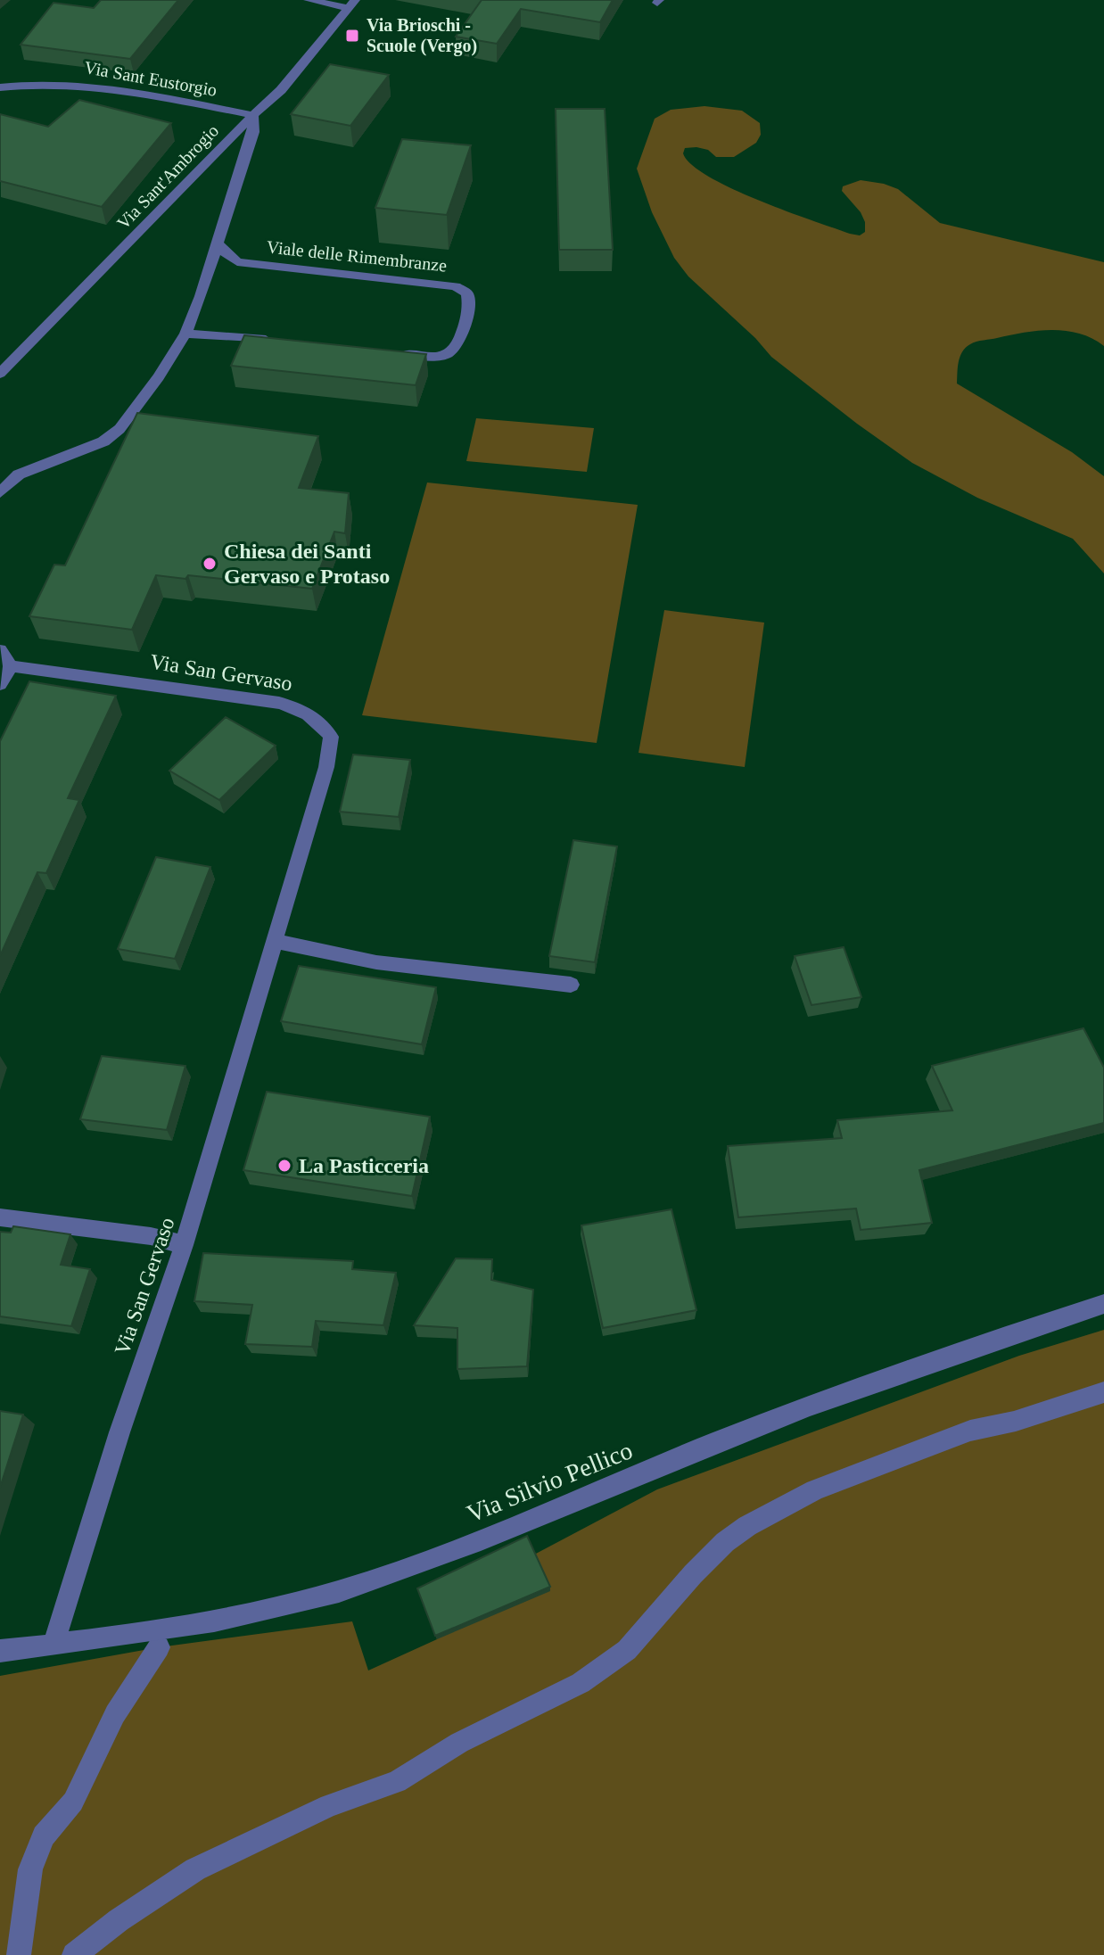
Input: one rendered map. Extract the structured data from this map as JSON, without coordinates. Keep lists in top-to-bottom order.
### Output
{
  "streets": {
    "street": [
      "Via Sant Eustorgio",
      "Via Sant'Ambrogio",
      "Viale delle Rimembranze",
      "Via San Gervaso",
      "Via Silvio Pellico"
    ]
  },
  "crossings": [
    ["Via Sant Eustorgio", "Via Sant'Ambrogio"],
    ["Via San Gervaso", "Via Silvio Pellico"]
  ],
  "places": {
    "transit": ["Via Brioschi - Scuole (Vergo)"],
    "other": ["Chiesa dei Santi Gervaso e Protaso", "La Pasticceria"]
  }
}
